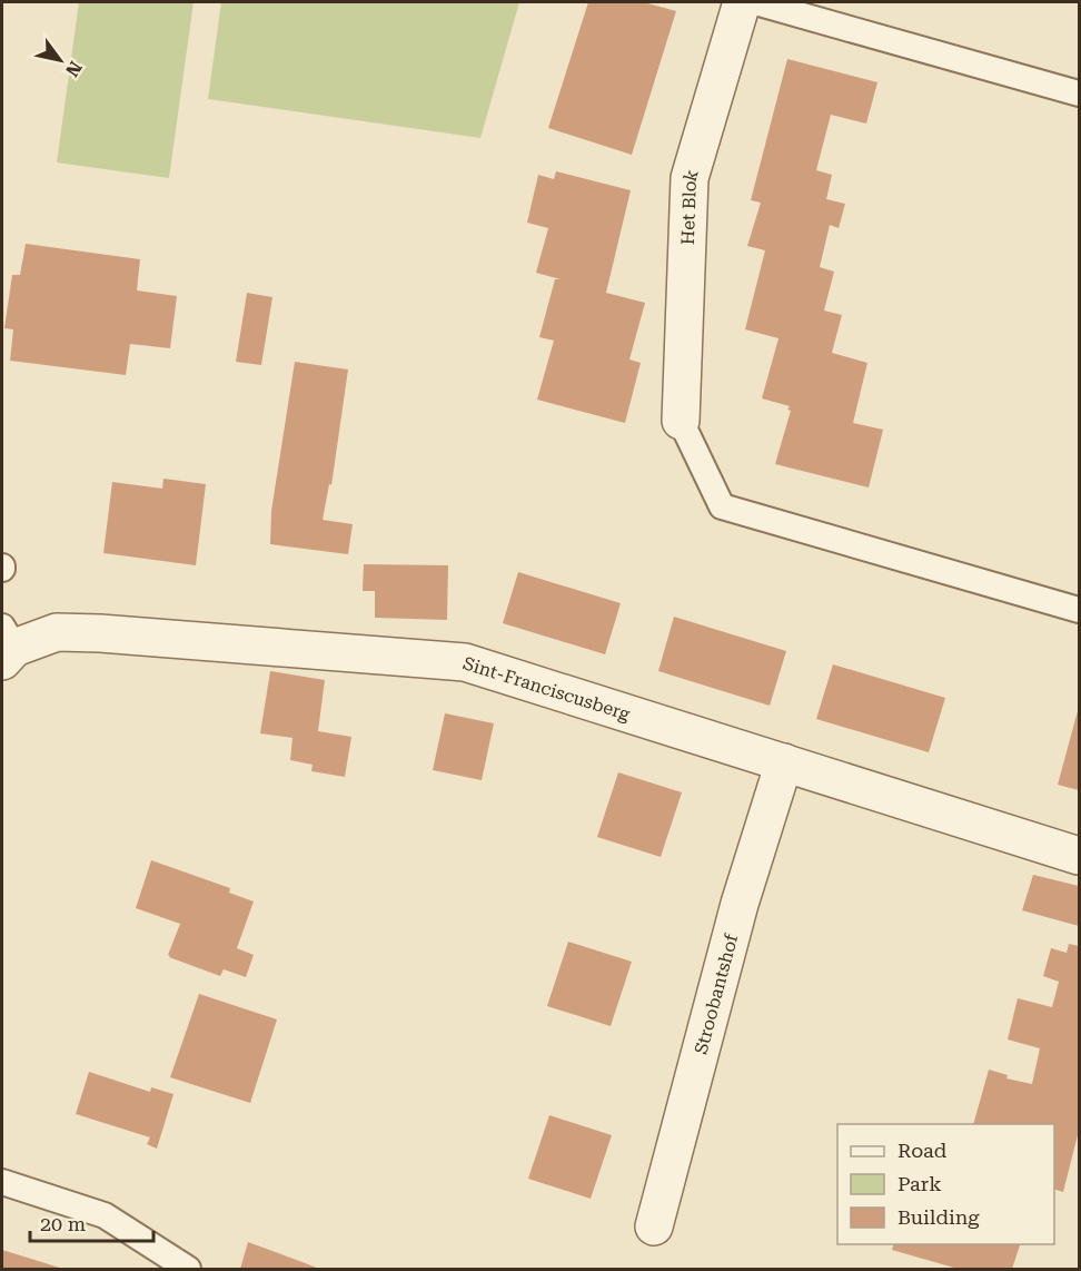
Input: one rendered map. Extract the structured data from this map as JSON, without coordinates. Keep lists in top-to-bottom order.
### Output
{
  "streets": {
    "street": ["Het Blok", "Sint-Franciscusberg", "Stroobantshof"]
  },
  "crossings": [
    ["Sint-Franciscusberg", "Stroobantshof"]
  ],
  "legend": ["Road", "Park", "Building"],
  "scale_bar": "20 m",
  "north": "bottom right"
}
